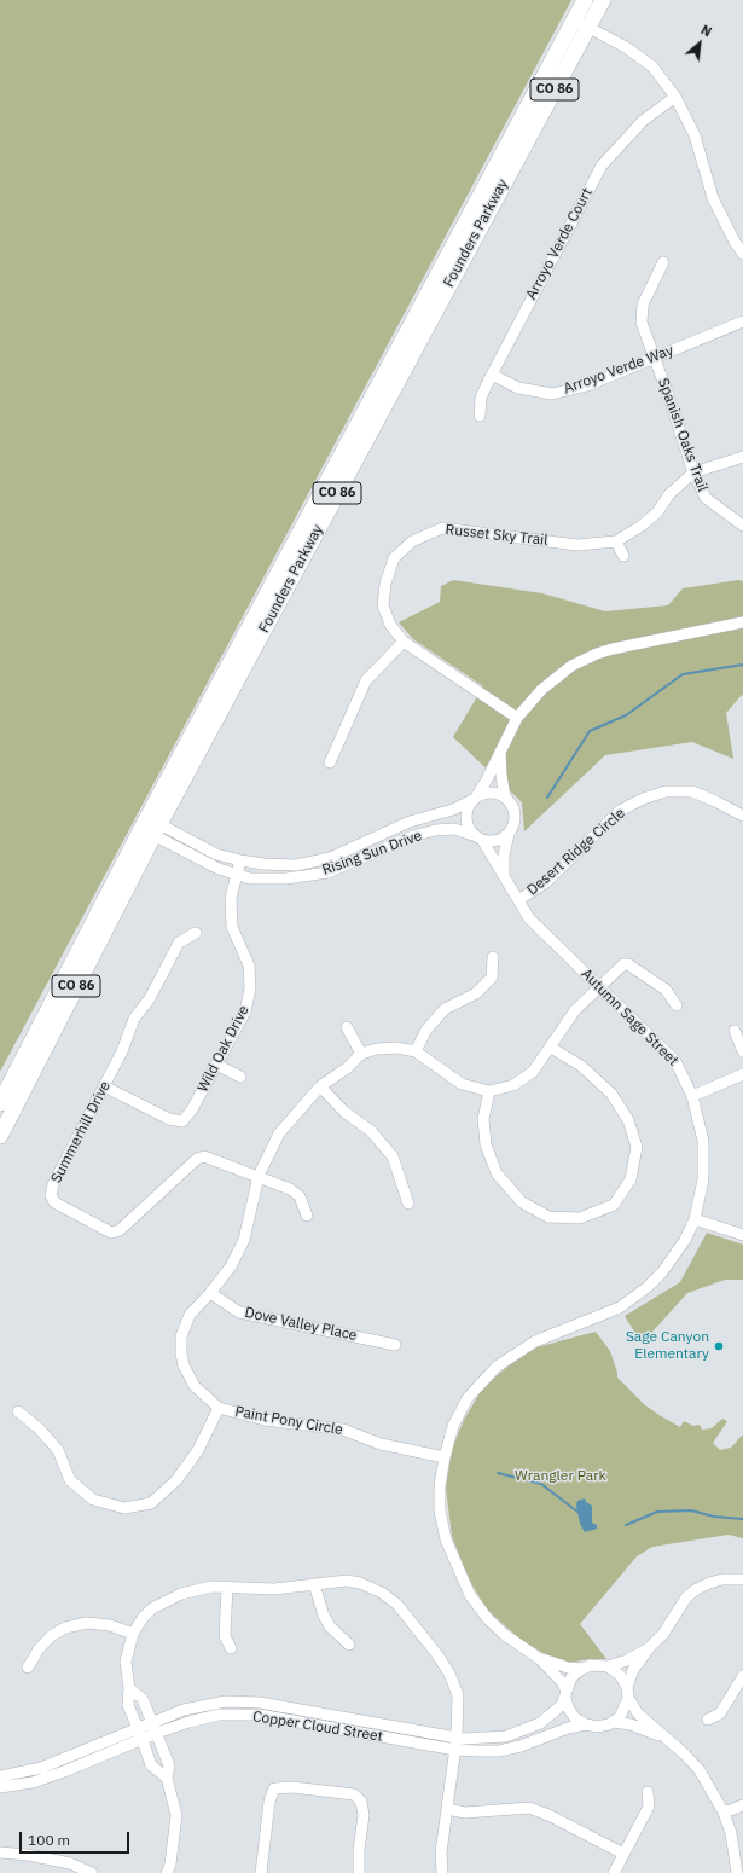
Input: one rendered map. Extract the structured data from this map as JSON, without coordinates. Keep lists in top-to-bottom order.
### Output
{
  "streets": {
    "highway": ["CO 86", "Founders Parkway"],
    "street": [
      "Arroyo Verde Court",
      "Arroyo Verde Way",
      "Spanish Oaks Trail",
      "Russet Sky Trail",
      "Desert Ridge Circle",
      "Rising Sun Drive",
      "Autumn Sage Street",
      "Wild Oak Drive",
      "Summerhill Drive",
      "Dove Valley Place",
      "Paint Pony Circle",
      "Copper Cloud Street"
    ]
  },
  "crossings": [
    ["Founders Parkway", "Rising Sun Drive"],
    ["Arroyo Verde Court", "Arroyo Verde Way"],
    ["Arroyo Verde Way", "Spanish Oaks Trail"],
    ["Spanish Oaks Trail", "Russet Sky Trail"],
    ["Desert Ridge Circle", "Autumn Sage Street"],
    ["Rising Sun Drive", "Autumn Sage Street"],
    ["Rising Sun Drive", "Wild Oak Drive"],
    ["Autumn Sage Street", "Paint Pony Circle"],
    ["Autumn Sage Street", "Copper Cloud Street"],
    ["Wild Oak Drive", "Summerhill Drive"],
    ["Summerhill Drive", "Paint Pony Circle"],
    ["Dove Valley Place", "Paint Pony Circle"]
  ],
  "parks": ["Wrangler Park"],
  "places": ["Sage Canyon Elementary"],
  "scale_bar": "100 m",
  "north": "top right"
}
